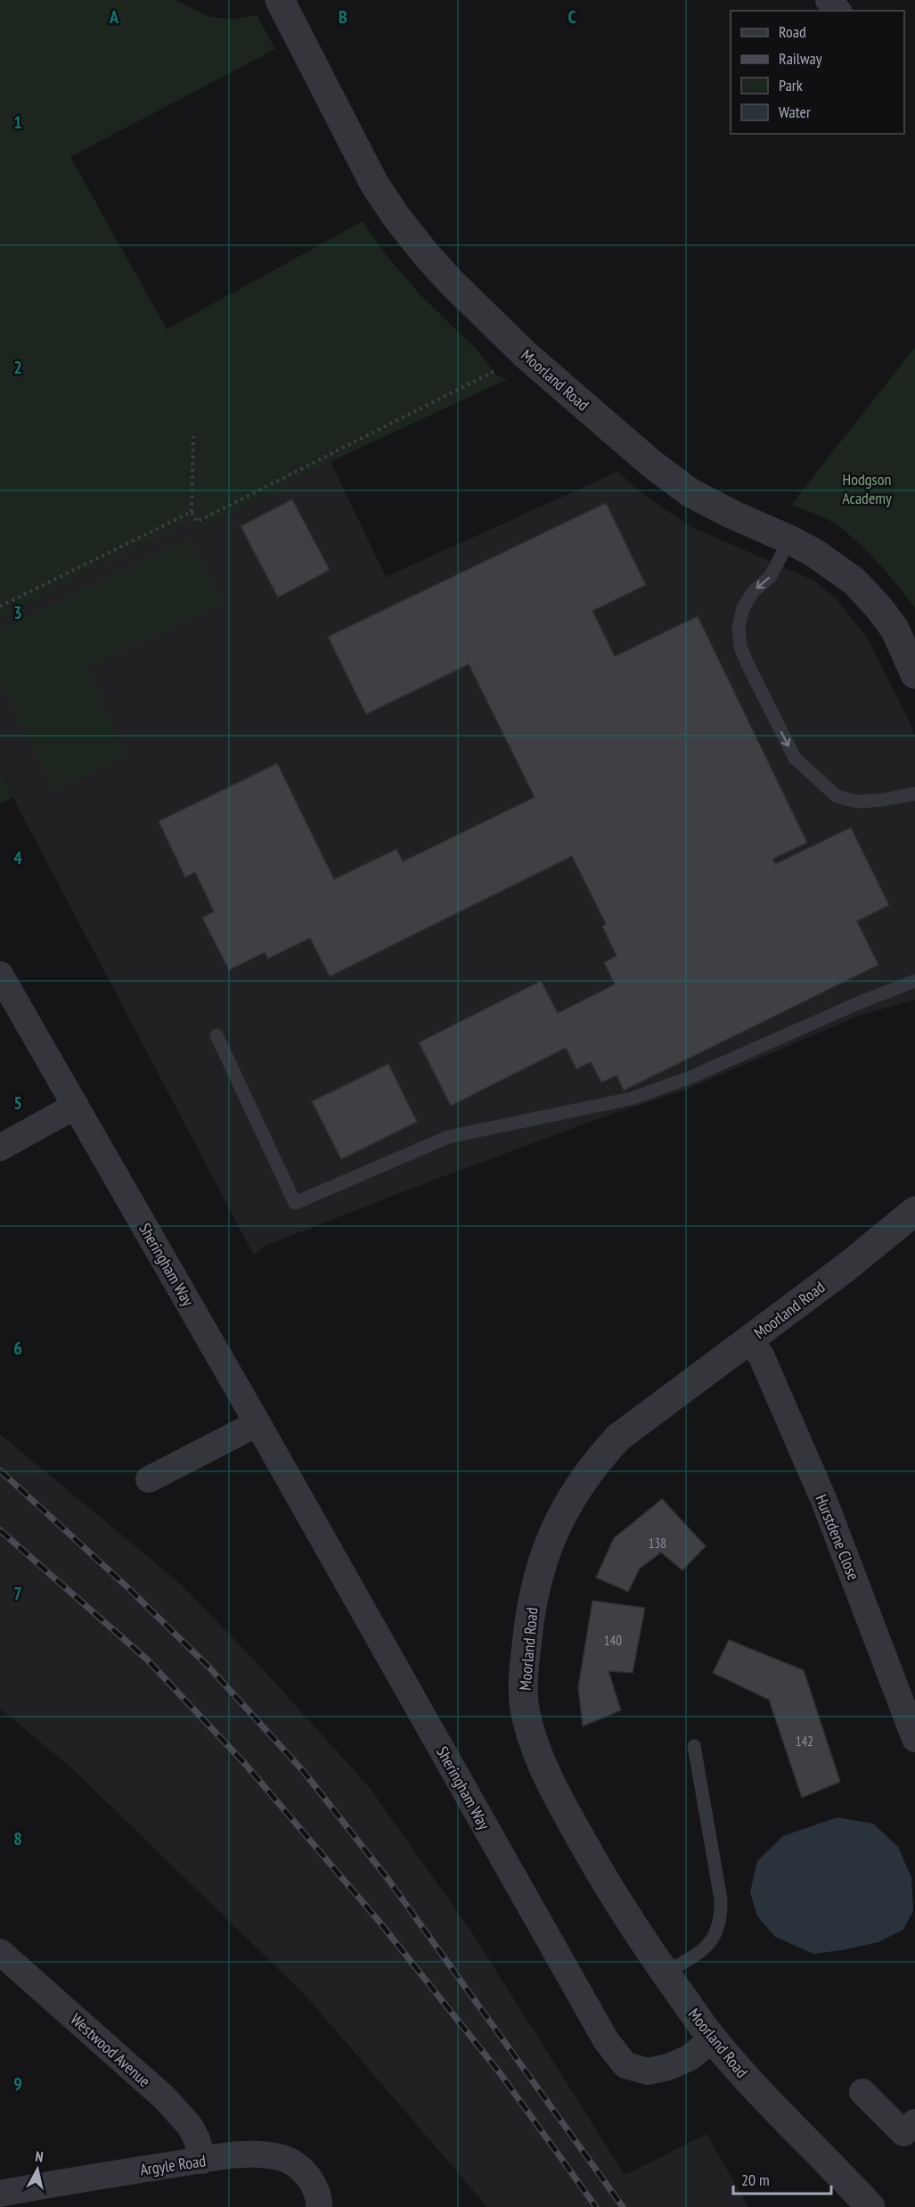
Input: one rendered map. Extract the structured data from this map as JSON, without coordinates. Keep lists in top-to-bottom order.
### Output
{
  "streets": {
    "street": [
      "Moorland Road",
      "Sheringham Way",
      "Hurstdene Close",
      "Westwood Avenue",
      "Argyle Road"
    ]
  },
  "crossings": [
    ["Moorland Road", "Sheringham Way"],
    ["Moorland Road", "Hurstdene Close"],
    ["Westwood Avenue", "Argyle Road"]
  ],
  "parks": ["Hodgson Academy"],
  "house_numbers": ["138", "140", "142"],
  "legend": [
    "Road",
    "Railway",
    "Park",
    "Water"
  ],
  "scale_bar": "20 m",
  "north": "top",
  "grid": {
    "columns": ["A", "B", "C"],
    "rows": [
      "1",
      "2",
      "3",
      "4",
      "5",
      "6",
      "7",
      "8",
      "9"
    ]
  }
}
